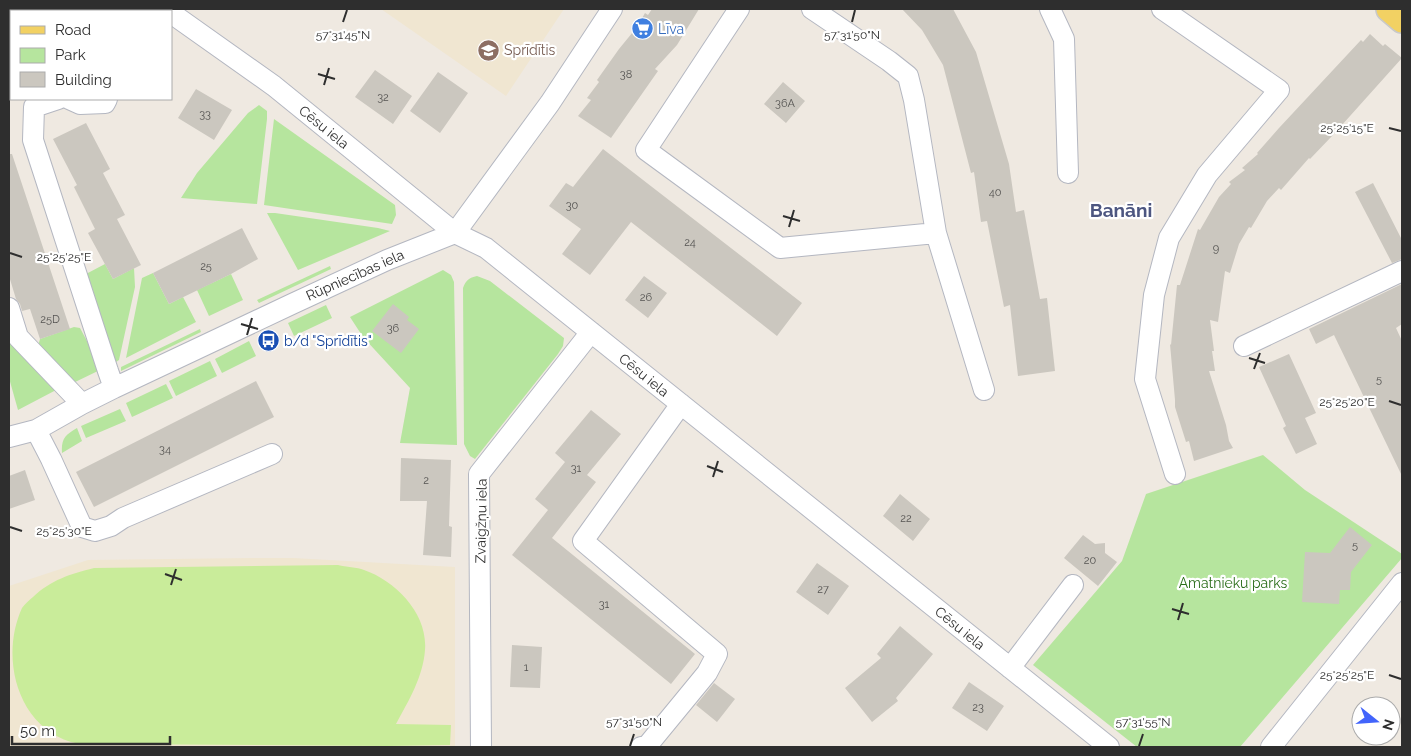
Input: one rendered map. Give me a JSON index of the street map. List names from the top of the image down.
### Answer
{
  "streets": {
    "street": ["Cēsu iela", "Rūpniecības iela", "Zvaigžņu iela"]
  },
  "crossings": [
    ["Cēsu iela", "Rūpniecības iela"],
    ["Cēsu iela", "Zvaigžņu iela"]
  ],
  "districts": ["Banāni"],
  "parks": ["Amatnieku parks"],
  "places": {
    "supermarket": ["Līva"],
    "school or university": ["Sprīdītis"],
    "bus stop": ["b/d \"Sprīdītis\""]
  },
  "house_numbers": [
    "38",
    "32",
    "36A",
    "33",
    "40",
    "30",
    "24",
    "9",
    "25",
    "26",
    "25D",
    "36",
    "5",
    "34",
    "31",
    "2",
    "22",
    "5",
    "20",
    "27",
    "31",
    "1",
    "23"
  ],
  "legend": ["Road", "Park", "Building"],
  "scale_bar": "50 m",
  "north": "right",
  "coordinates": [
    "57°31'45\"N",
    "57°31'50\"N",
    "25°25'15\"E",
    "25°25'25\"E",
    "25°25'20\"E",
    "25°25'30\"E",
    "57°31'55\"N"
  ]
}
